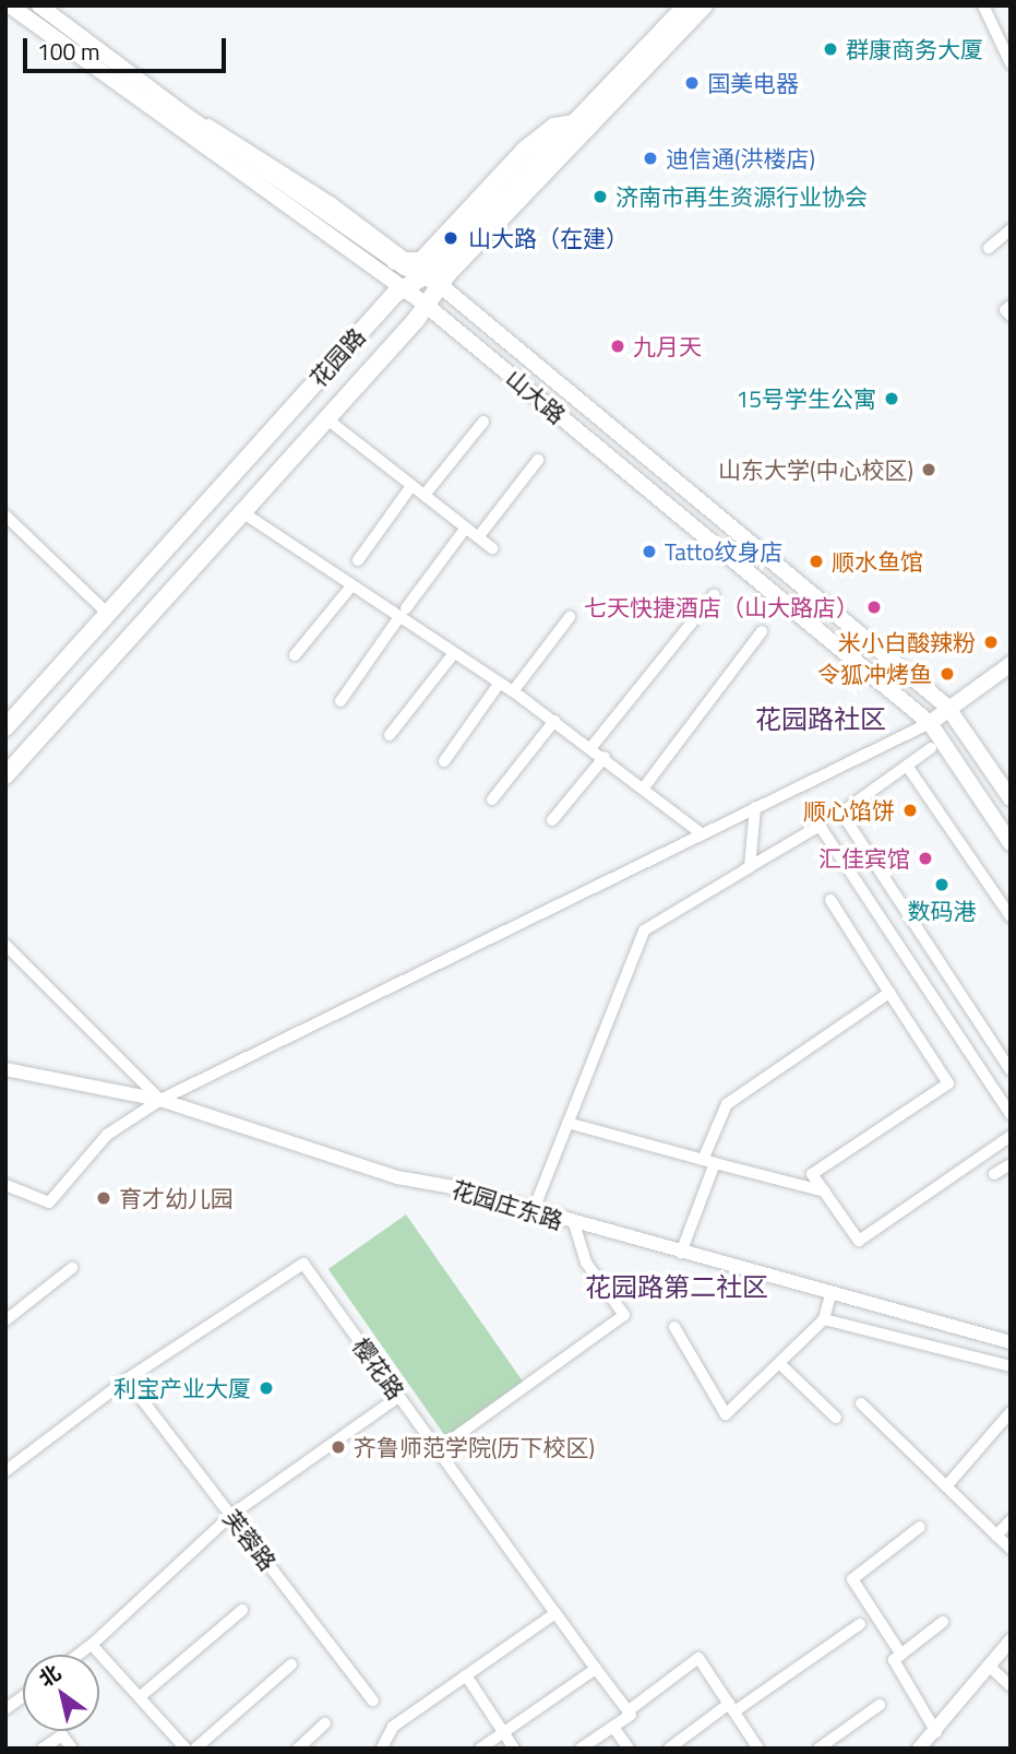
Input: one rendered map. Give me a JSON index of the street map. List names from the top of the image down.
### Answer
{
  "streets": {
    "main road": ["花园路", "山大路"],
    "street": ["花园庄东路", "樱花路", "芙蓉路"]
  },
  "crossings": [
    ["花园路", "山大路"],
    ["樱花路", "芙蓉路"]
  ],
  "districts": ["花园路社区", "花园路第二社区"],
  "places": [
    "群康商务大厦",
    "国美电器",
    "迪信通(洪楼店)",
    "济南市再生资源行业协会",
    "山大路（在建）",
    "九月天",
    "15号学生公寓",
    "山东大学(中心校区)",
    "Tatto纹身店",
    "顺水鱼馆",
    "七天快捷酒店（山大路店）",
    "米小白酸辣粉",
    "令狐冲烤鱼",
    "顺心馅饼",
    "汇佳宾馆",
    "数码港",
    "育才幼儿园",
    "利宝产业大厦",
    "齐鲁师范学院(历下校区)"
  ],
  "scale_bar": "100 m",
  "north": "top left"
}
